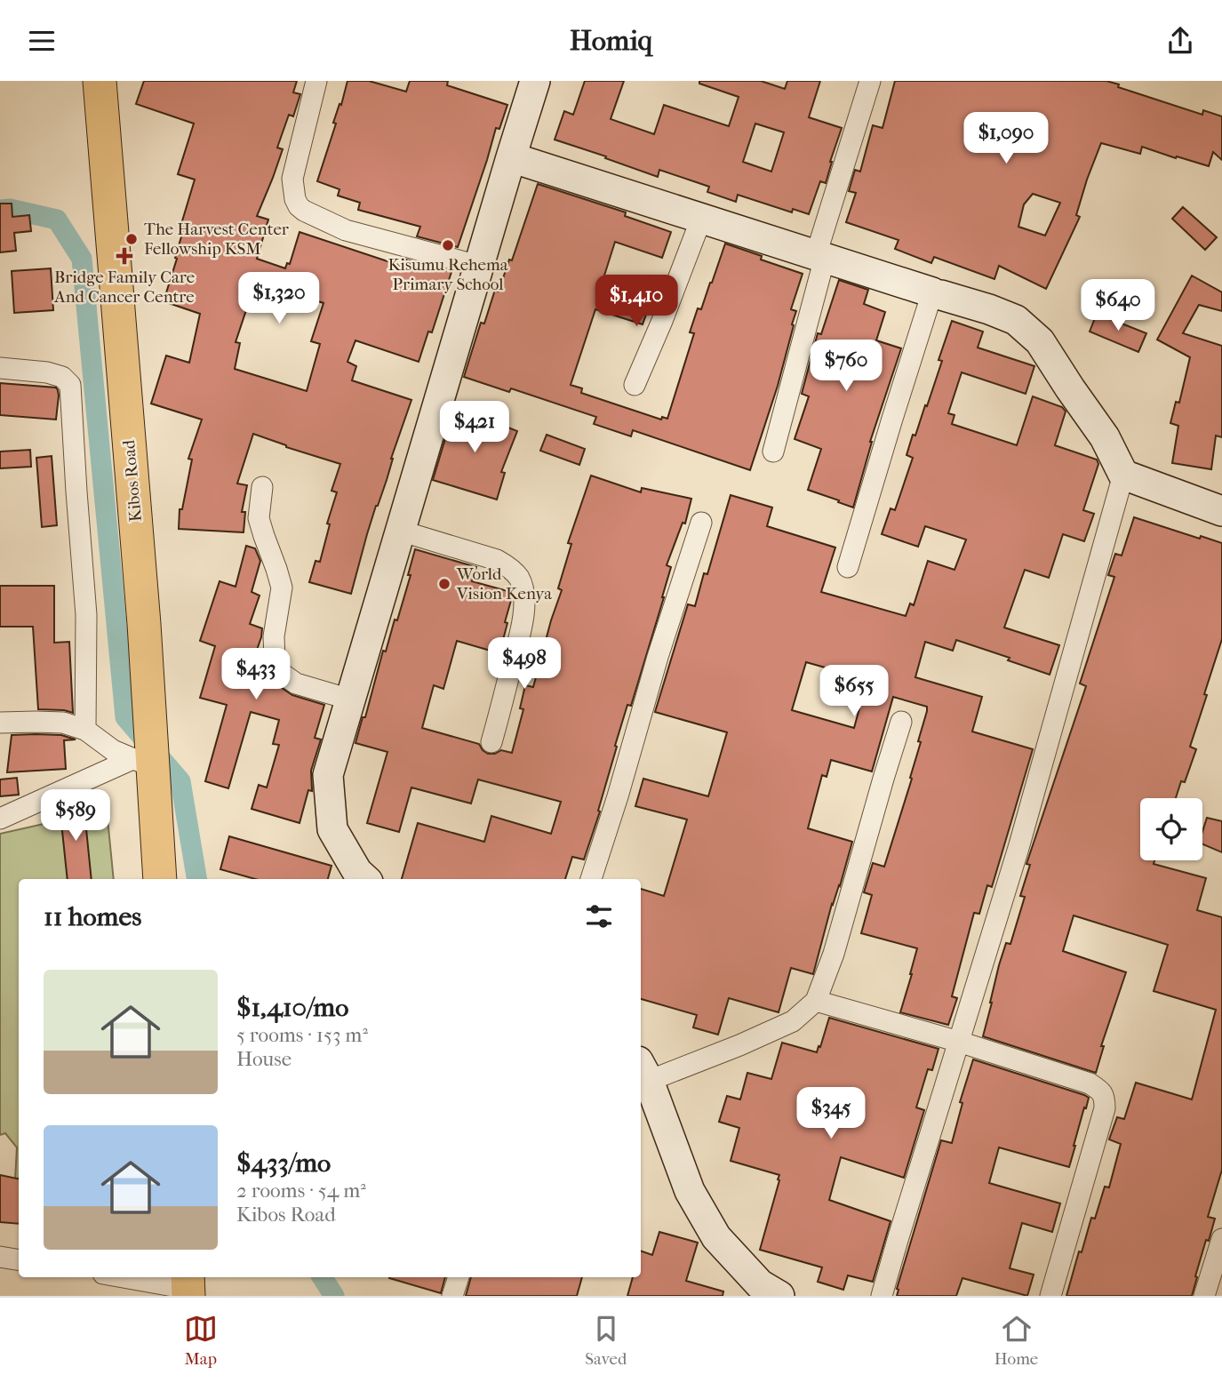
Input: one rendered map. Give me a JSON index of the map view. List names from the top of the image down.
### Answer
{
  "streets": {
    "main road": ["Kibos Road"]
  },
  "places": {
    "other": ["The Harvest Center Fellowship KSM", "Kisumu Rehema Primary School", "World Vision Kenya"],
    "health": ["Bridge Family Care And Cancer Centre"]
  },
  "page": {
    "header": "Homiq",
    "price": [
      "$1,090",
      "$1,320",
      "$1,410",
      "$640",
      "$760",
      "$421",
      "$498",
      "$433",
      "$655",
      "$589",
      "$345"
    ],
    "heading": "11 homes",
    "list": [
      {
        "name": "$1,410/mo",
        "note": "5 rooms · 153 m² · House"
      },
      {
        "name": "$433/mo",
        "note": "2 rooms · 54 m² · Kibos Road"
      }
    ],
    "tabs": ["Map", "Saved", "Home"]
  }
}
